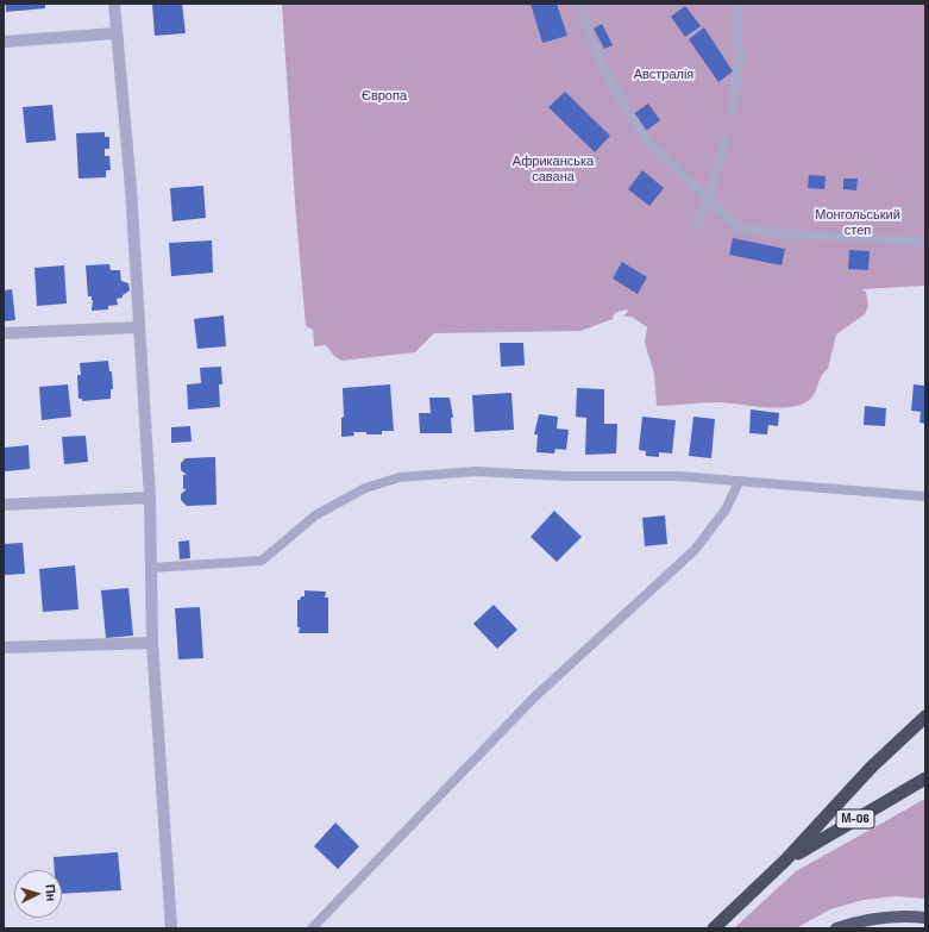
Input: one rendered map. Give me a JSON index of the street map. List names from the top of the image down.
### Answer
{
  "streets": {
    "highway": ["М-06"]
  },
  "parks": [
    "Австралія",
    "Європа",
    "Африканська савана",
    "Монгольський степ"
  ],
  "north": "right"
}
